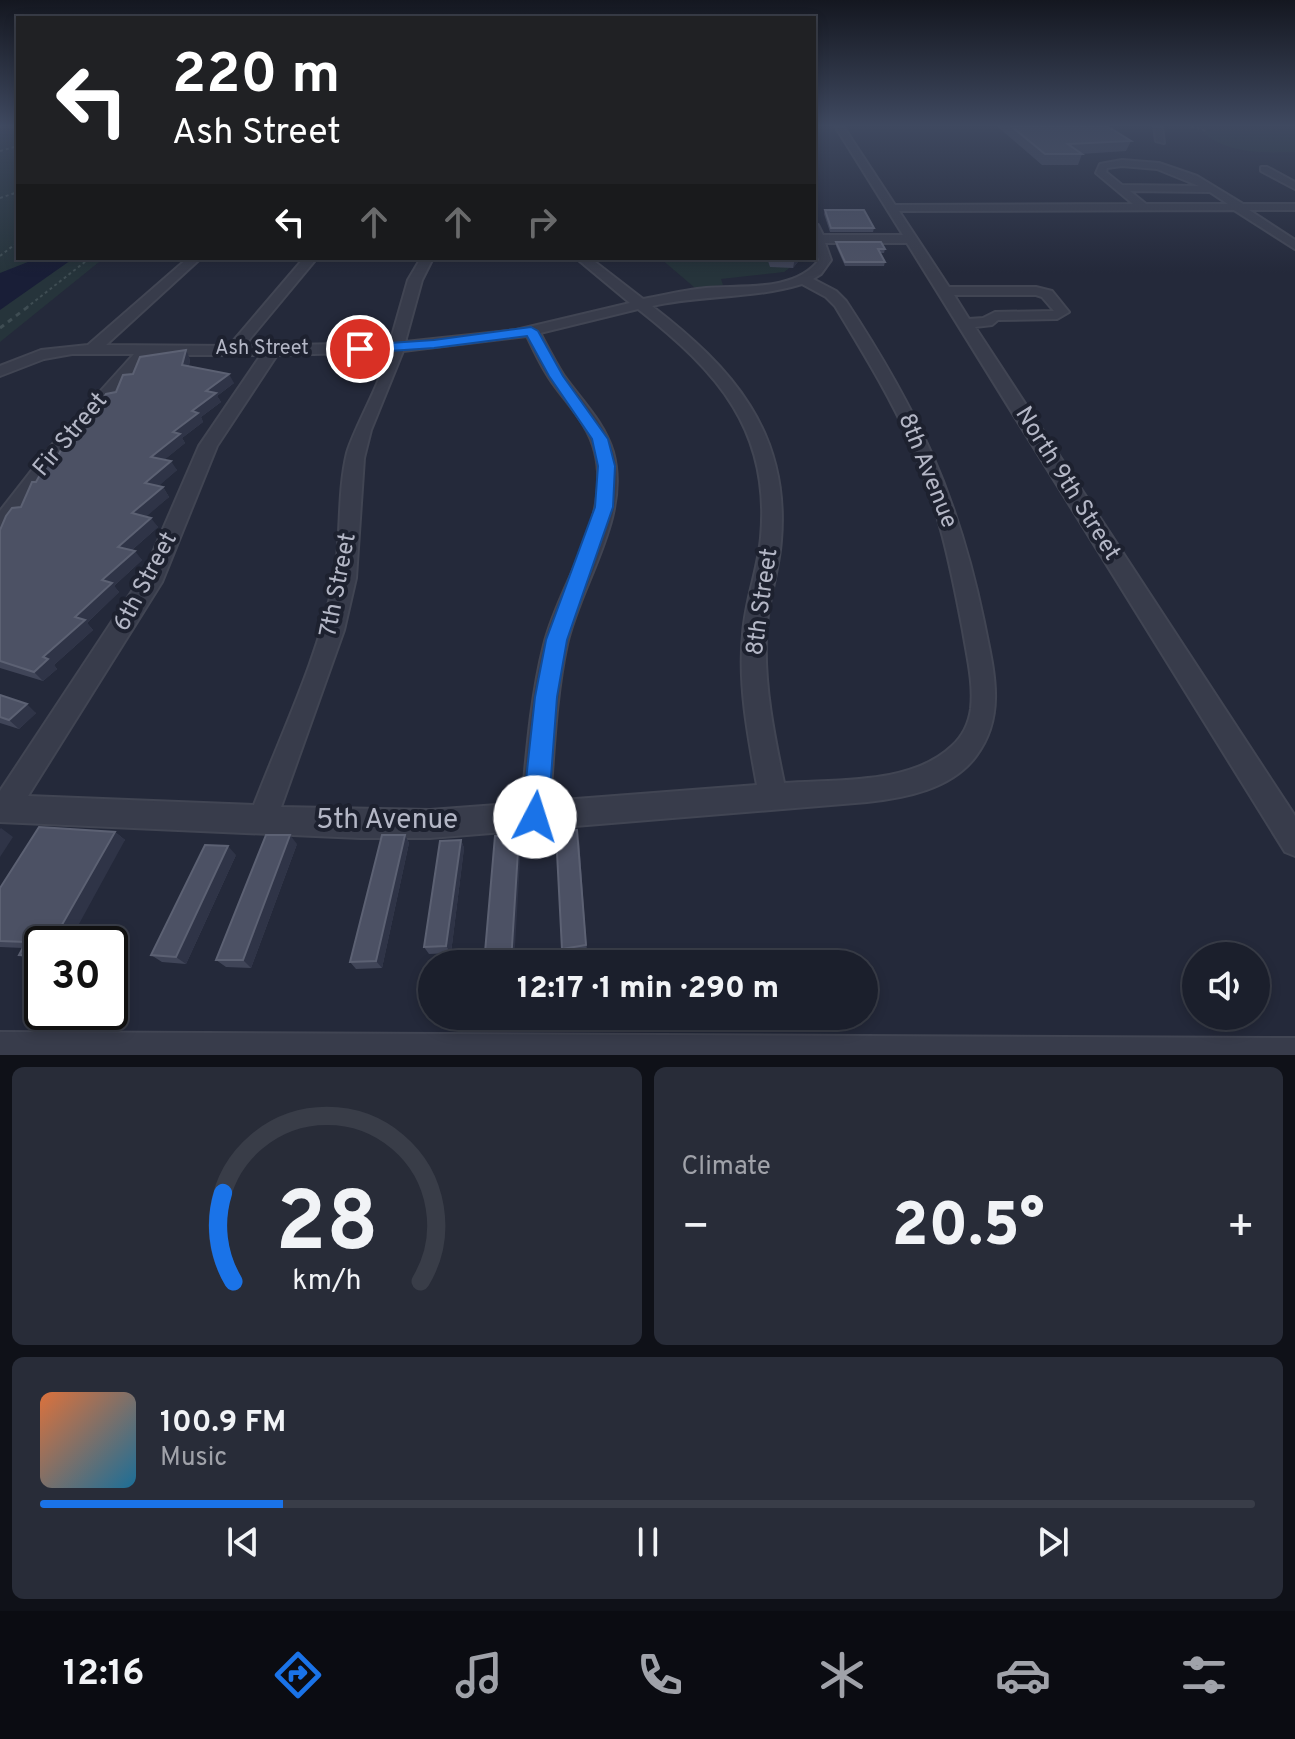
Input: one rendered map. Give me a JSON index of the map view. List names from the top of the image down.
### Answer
{
  "streets": {
    "street": [
      "Ash Street",
      "Fir Street",
      "8th Avenue",
      "North 9th Street",
      "6th Street",
      "7th Street",
      "8th Street",
      "5th Avenue"
    ]
  },
  "crossings": [
    ["Ash Street", "Fir Street"],
    ["Ash Street", "8th Avenue"],
    ["Ash Street", "6th Street"],
    ["Ash Street", "7th Street"],
    ["Ash Street", "8th Street"],
    ["8th Avenue", "8th Street"],
    ["8th Avenue", "5th Avenue"],
    ["6th Street", "5th Avenue"],
    ["7th Street", "5th Avenue"],
    ["8th Street", "5th Avenue"]
  ],
  "page": {
    "turn": ["220 m", "Ash Street"],
    "limit": "30",
    "trip": "12:17 · 1 min · 290 m",
    "tile": "Climate",
    "heat": ["−", "20.5°", "+"],
    "song": ["100.9 FM", "Music"],
    "tabs": "12:16",
    "gauge": ["28", "km/h"]
  }
}
